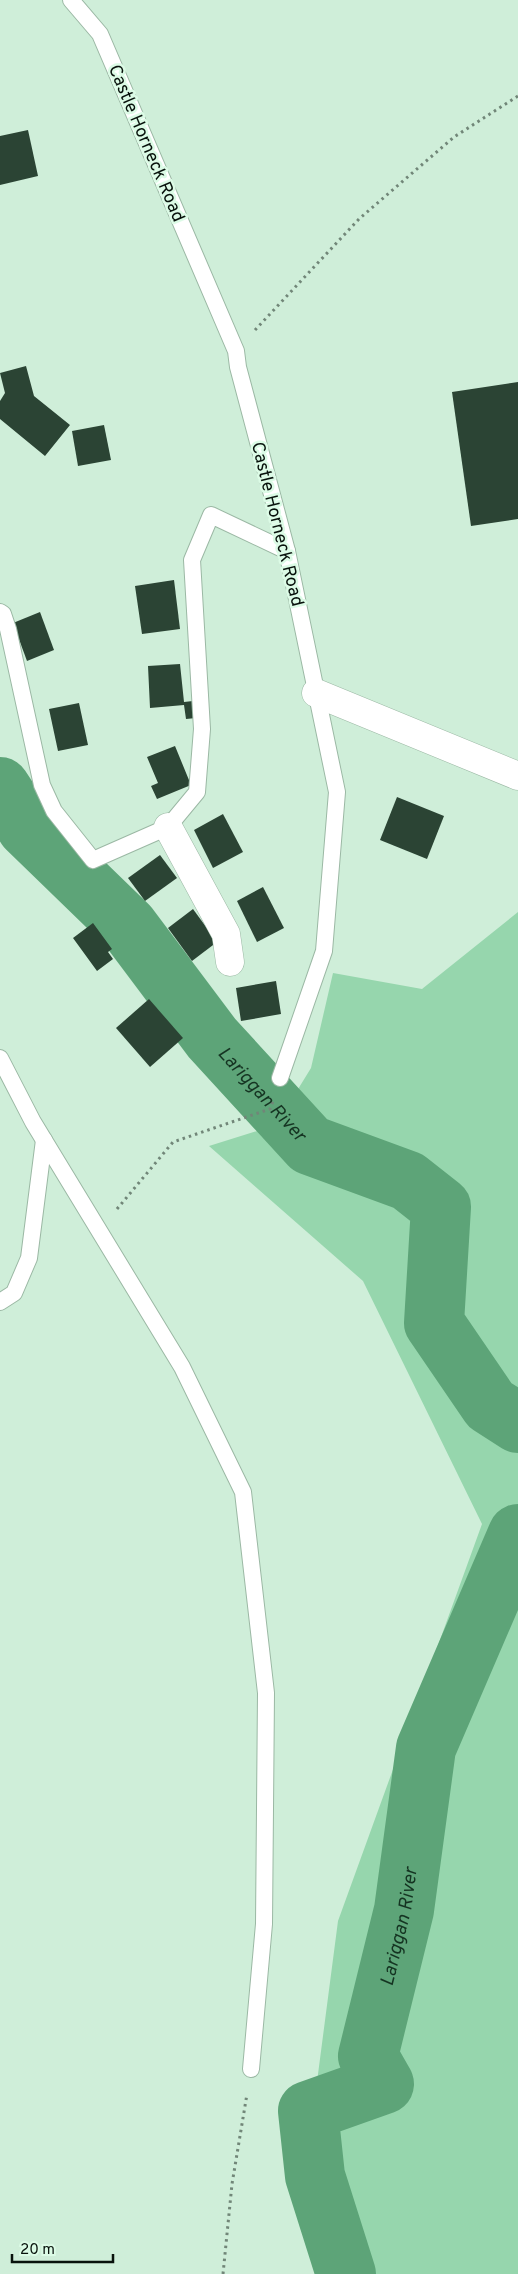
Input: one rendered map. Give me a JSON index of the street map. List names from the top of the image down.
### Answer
{
  "streets": {
    "lane": ["Castle Horneck Road"]
  },
  "water": ["Lariggan River"],
  "scale_bar": "20 m"
}
